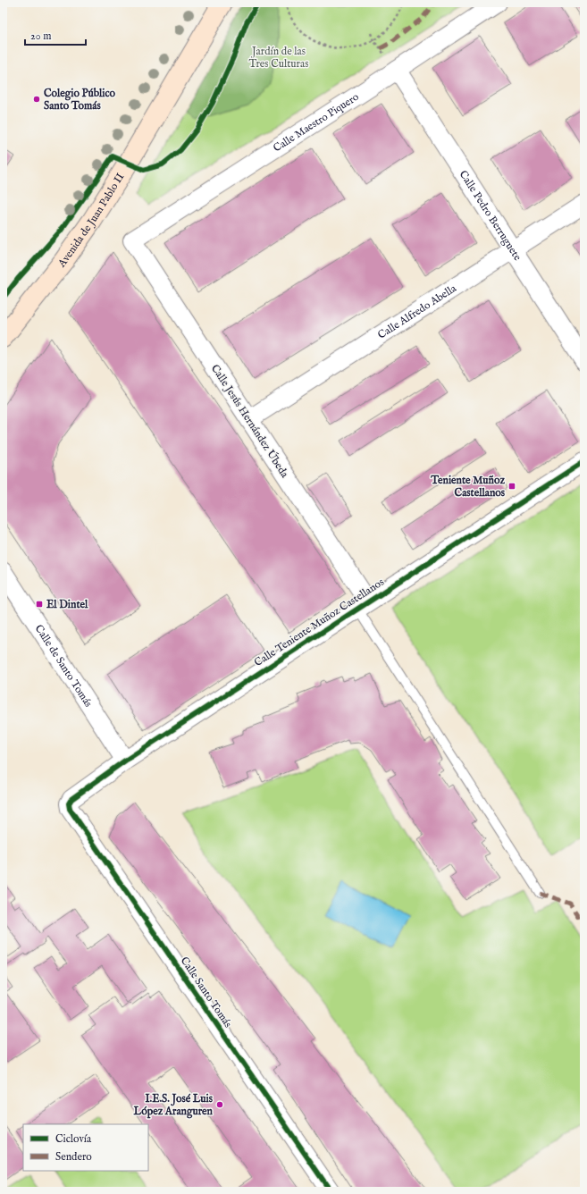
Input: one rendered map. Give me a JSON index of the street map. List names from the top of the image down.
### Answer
{
  "streets": {
    "main road": ["Avenida de Juan Pablo II"],
    "street": [
      "Calle Maestro Piquero",
      "Calle Pedro Berruguete",
      "Calle Alfredo Abella",
      "Calle Jesús Hernández Úbeda",
      "Calle Teniente Muñoz Castellanos",
      "Calle de Santo Tomás",
      "Calle Santo Tomás"
    ]
  },
  "crossings": [
    ["Calle Maestro Piquero", "Calle Pedro Berruguete"],
    ["Calle Maestro Piquero", "Calle Jesús Hernández Úbeda"],
    ["Calle Pedro Berruguete", "Calle Alfredo Abella"],
    ["Calle Alfredo Abella", "Calle Jesús Hernández Úbeda"],
    ["Calle Jesús Hernández Úbeda", "Calle Teniente Muñoz Castellanos"],
    ["Calle Teniente Muñoz Castellanos", "Calle de Santo Tomás"],
    ["Calle Teniente Muñoz Castellanos", "Calle Santo Tomás"]
  ],
  "parks": ["Jardín de las Tres Culturas"],
  "places": {
    "other": ["Colegio Público Santo Tomás", "I.E.S. José Luis López Aranguren"],
    "transit": ["Teniente Muñoz Castellanos", "El Dintel"]
  },
  "legend": ["Ciclovía", "Sendero"],
  "scale_bar": "20 m"
}
